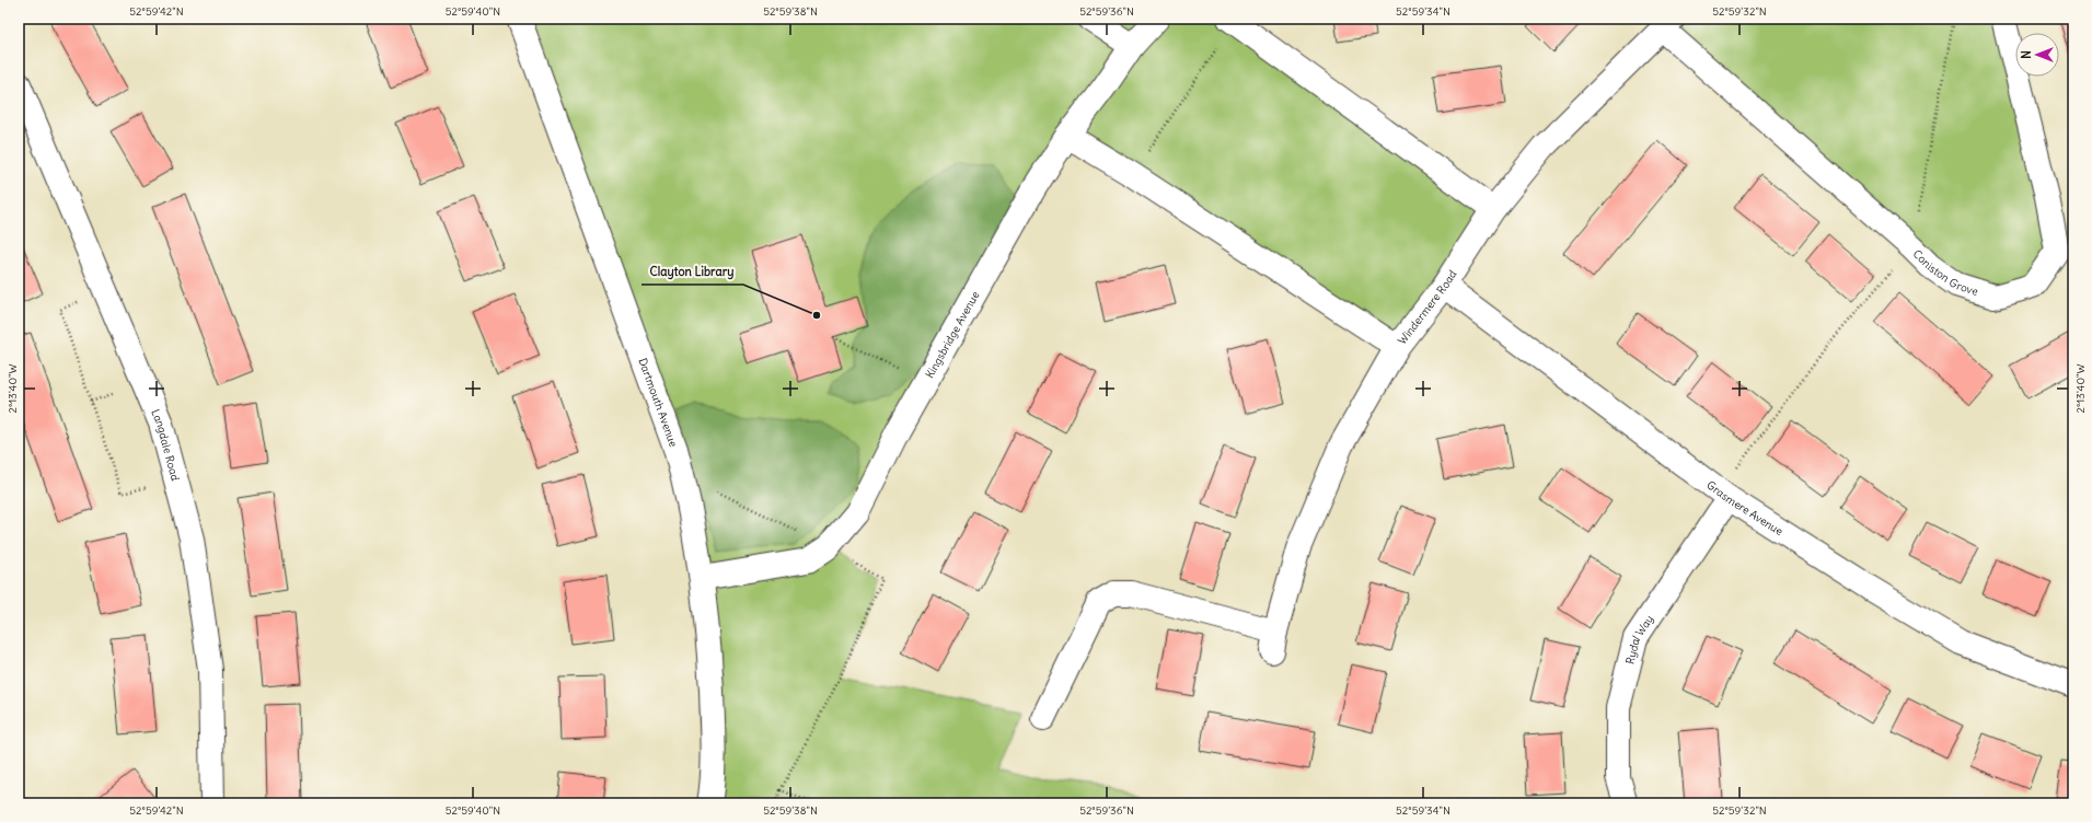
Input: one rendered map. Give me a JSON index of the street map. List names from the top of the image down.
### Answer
{
  "streets": {
    "street": [
      "Coniston Grove",
      "Windermere Road",
      "Kingsbridge Avenue",
      "Dartmouth Avenue",
      "Langdale Road",
      "Grasmere Avenue",
      "Rydal Way"
    ]
  },
  "crossings": [
    ["Coniston Grove", "Windermere Road"],
    ["Windermere Road", "Grasmere Avenue"],
    ["Kingsbridge Avenue", "Dartmouth Avenue"],
    ["Grasmere Avenue", "Rydal Way"]
  ],
  "places": ["Clayton Library"],
  "north": "left",
  "coordinates": [
    "52°59'42\"N",
    "52°59'40\"N",
    "52°59'38\"N",
    "52°59'36\"N",
    "52°59'34\"N",
    "52°59'32\"N",
    "2°13'40\"W"
  ]
}
